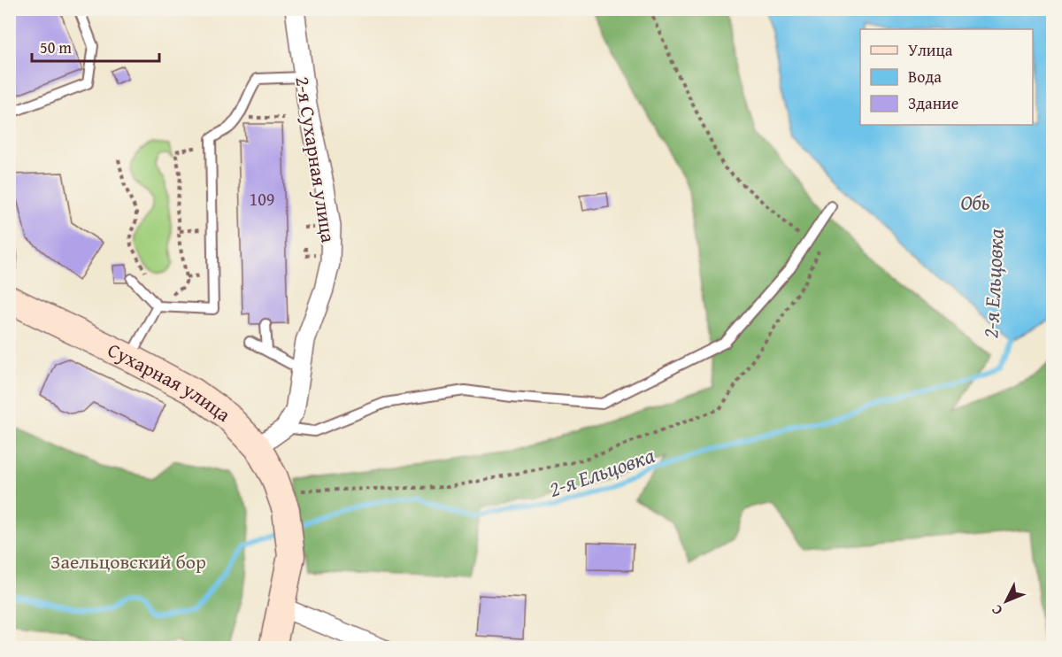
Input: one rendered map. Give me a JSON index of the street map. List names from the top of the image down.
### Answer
{
  "streets": {
    "street": ["2-я Сухарная улица", "Сухарная улица"]
  },
  "water": ["Обь", "2-я Ельцовка"],
  "parks": ["Заельцовский бор"],
  "house_numbers": ["109"],
  "legend": ["Улица", "Вода", "Здание"],
  "scale_bar": "50 m",
  "north": "bottom left"
}
